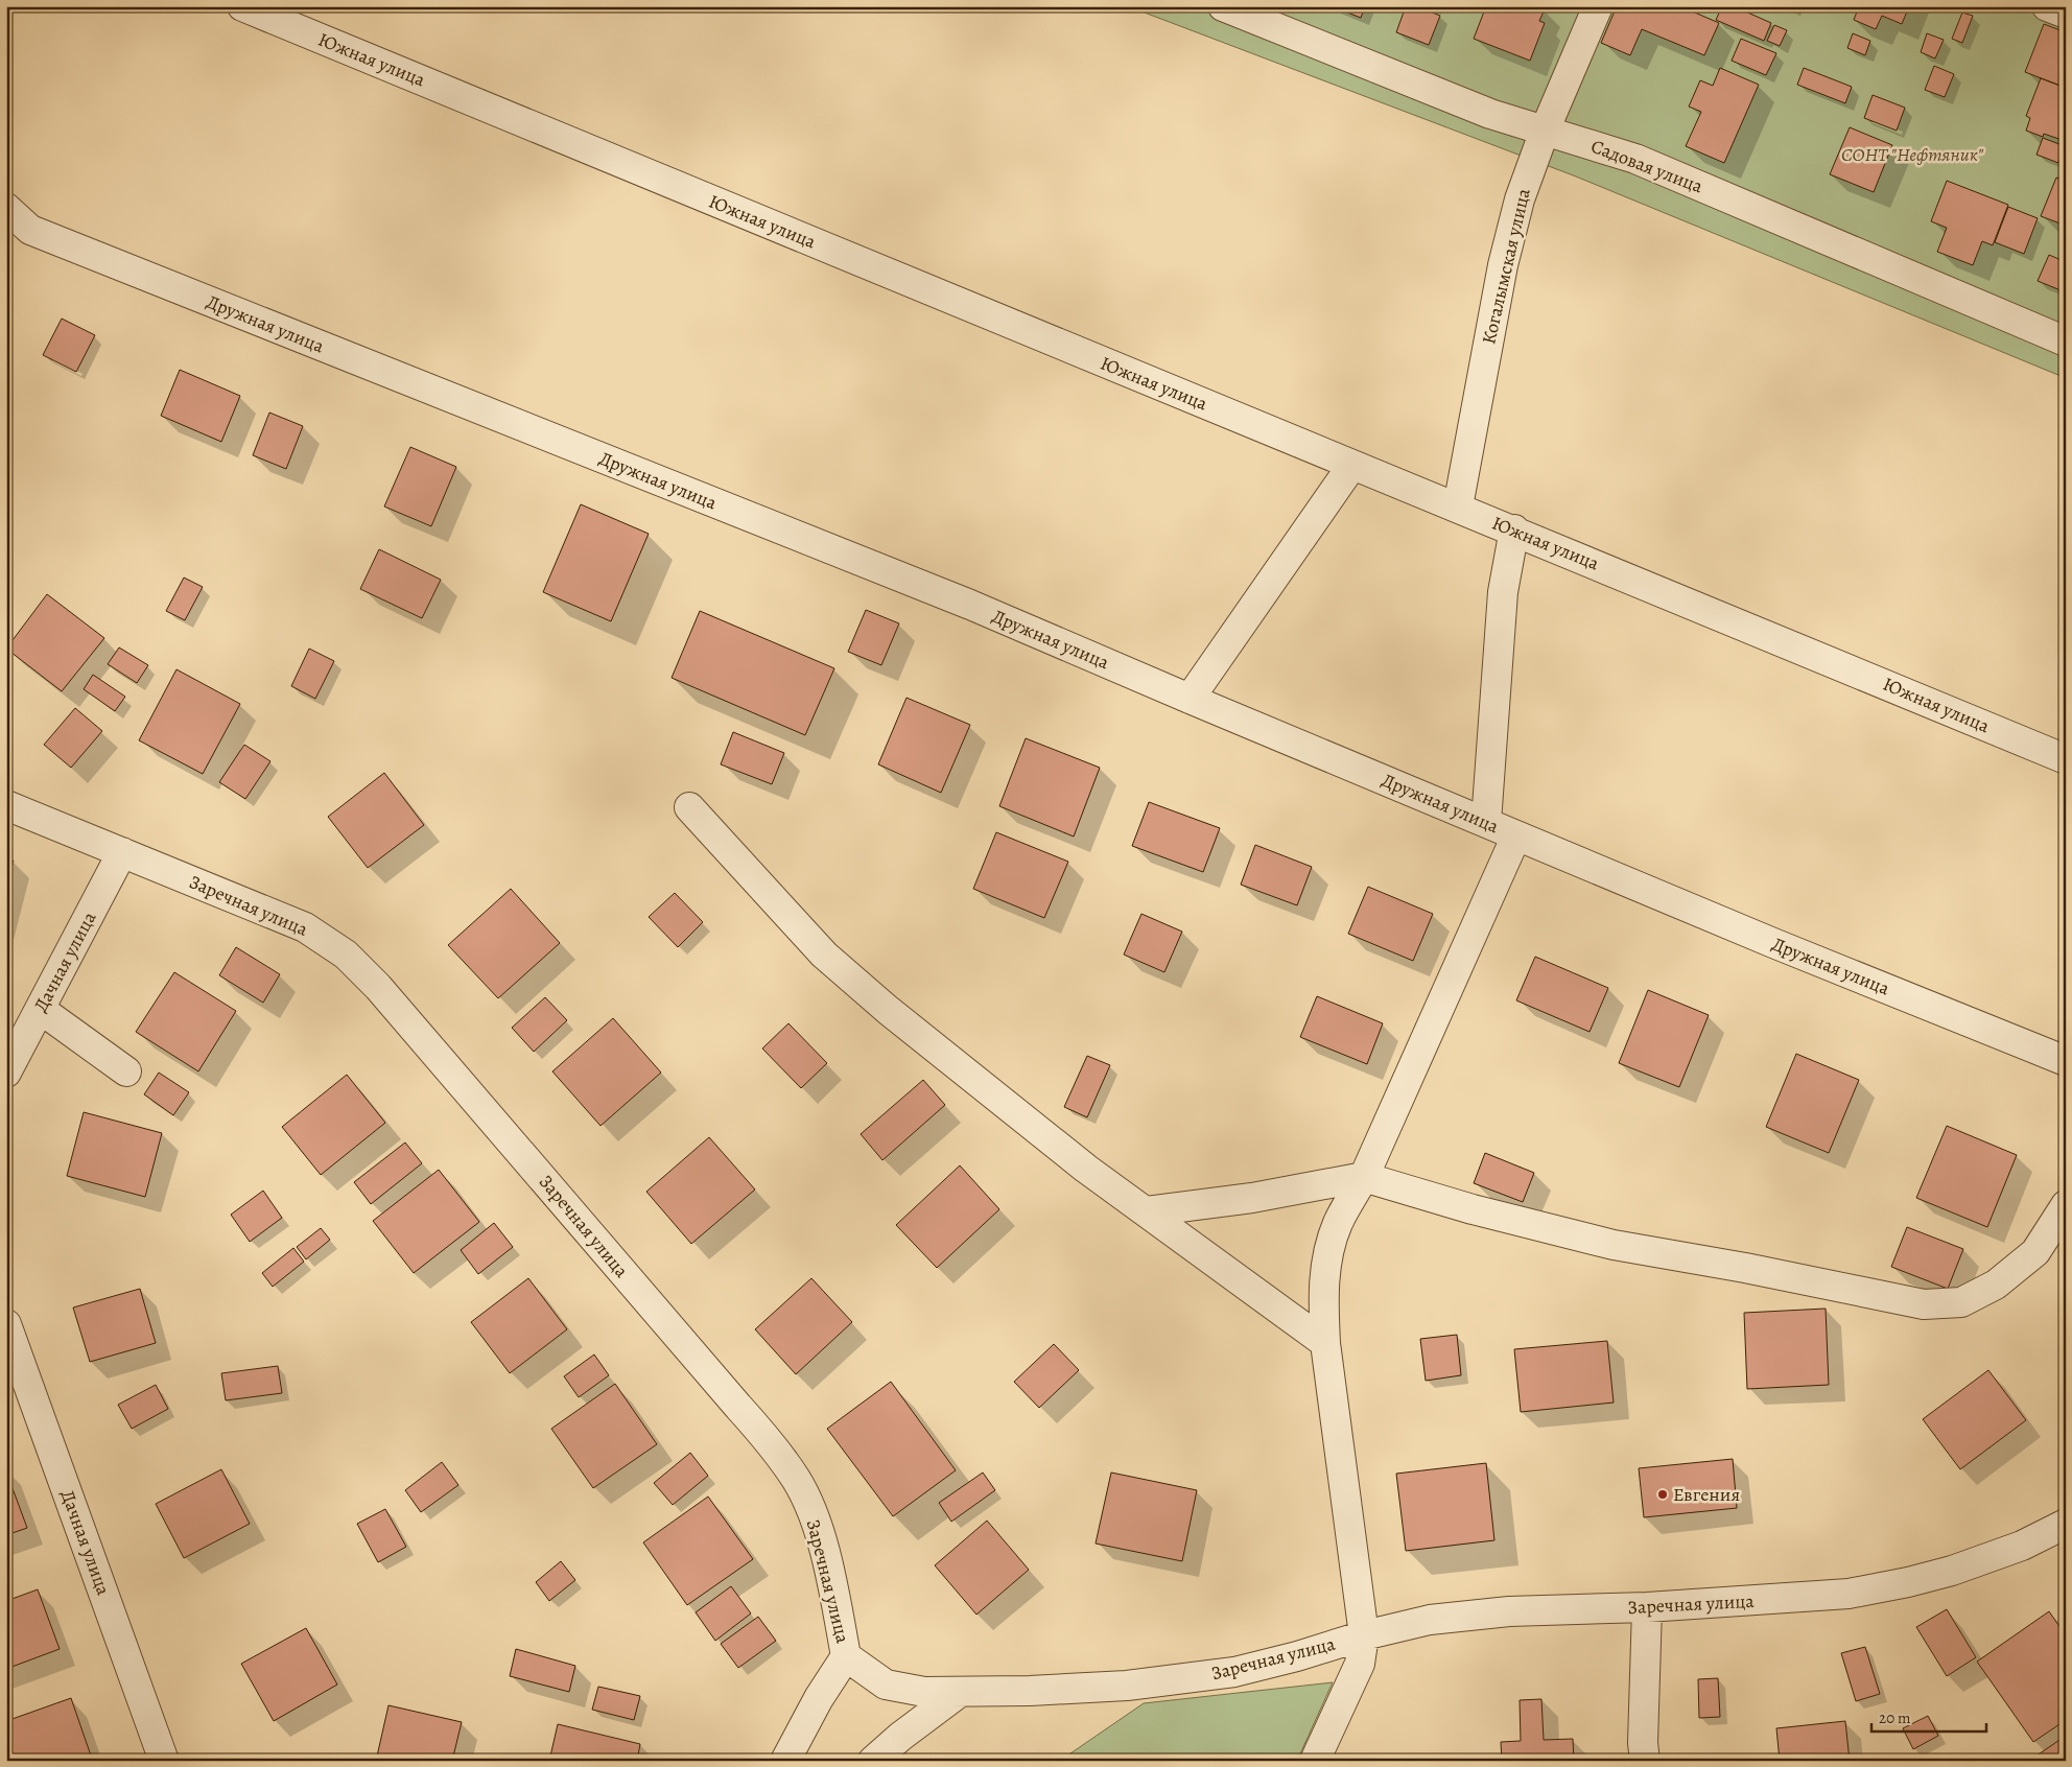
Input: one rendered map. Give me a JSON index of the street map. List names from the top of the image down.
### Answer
{
  "streets": {
    "street": [
      "Южная улица",
      "Садовая улица",
      "Когалымская улица",
      "Дружная улица",
      "Заречная улица",
      "Дачная улица"
    ]
  },
  "crossings": [
    ["Южная улица", "Когалымская улица"],
    ["Садовая улица", "Когалымская улица"],
    ["Заречная улица", "Дачная улица"]
  ],
  "parks": ["СОНТ \"Нефтяник\""],
  "places": ["Евгения"],
  "scale_bar": "20 m"
}
